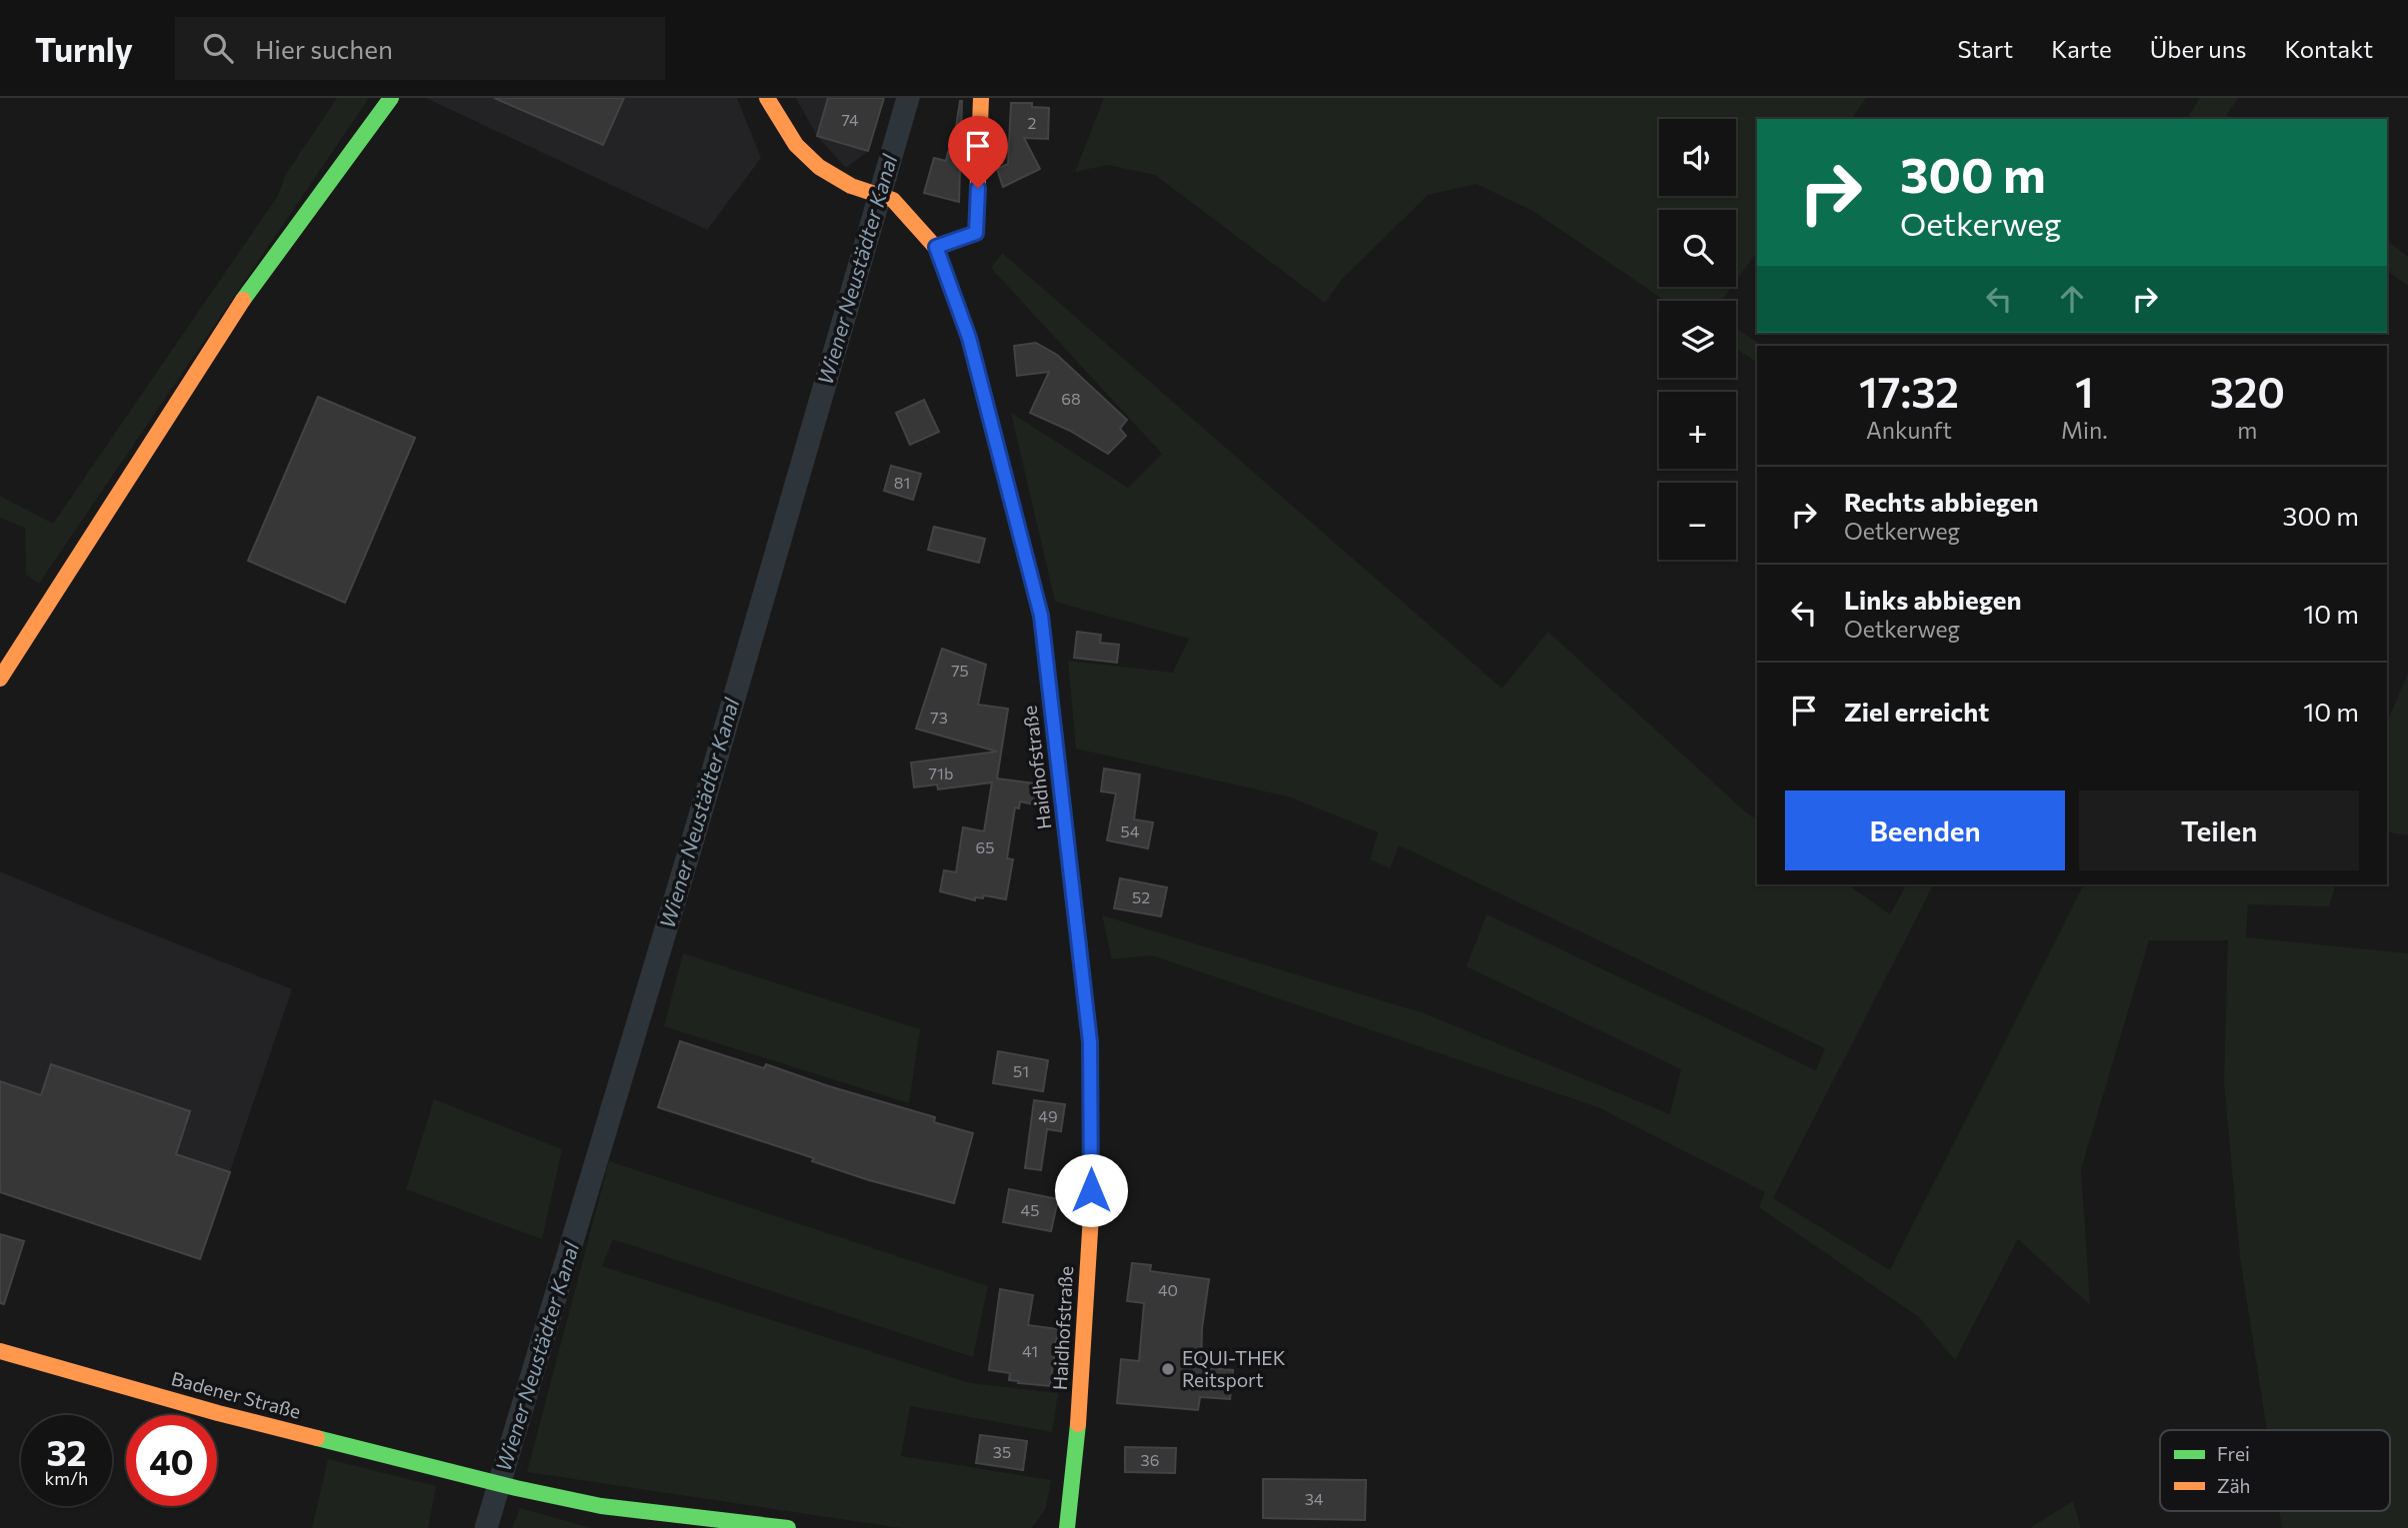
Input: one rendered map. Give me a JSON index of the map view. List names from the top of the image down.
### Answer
{
  "streets": {
    "street": ["Haidhofstraße", "Badener Straße"]
  },
  "water": ["Wiener Neustädter Kanal"],
  "places": ["EQUI-THEK Reitsport"],
  "house_numbers": [
    "74",
    "2",
    "68",
    "81",
    "75",
    "73",
    "71b",
    "54",
    "65",
    "52",
    "51",
    "49",
    "45",
    "40",
    "41",
    "35",
    "36",
    "34"
  ],
  "legend": ["Frei", "Zäh"],
  "page": {
    "header": "Turnly",
    "search": "Hier suchen",
    "nav": [
      "Start",
      "Karte",
      "Über uns",
      "Kontakt"
    ],
    "map_buttons": ["+", "−"],
    "turn": ["300 m", "Oetkerweg"],
    "eta": [
      "17:32",
      "Ankunft",
      "1",
      "Min.",
      "320",
      "m"
    ],
    "list": [
      {
        "name": "Rechts abbiegen",
        "note": "Oetkerweg",
        "value": "300 m"
      },
      {
        "name": "Links abbiegen",
        "note": "Oetkerweg",
        "value": "10 m"
      },
      {
        "name": "Ziel erreicht",
        "value": "10 m"
      }
    ],
    "buttons": ["Beenden", "Teilen"],
    "speed": "32 km/h",
    "limit": "40"
  }
}
